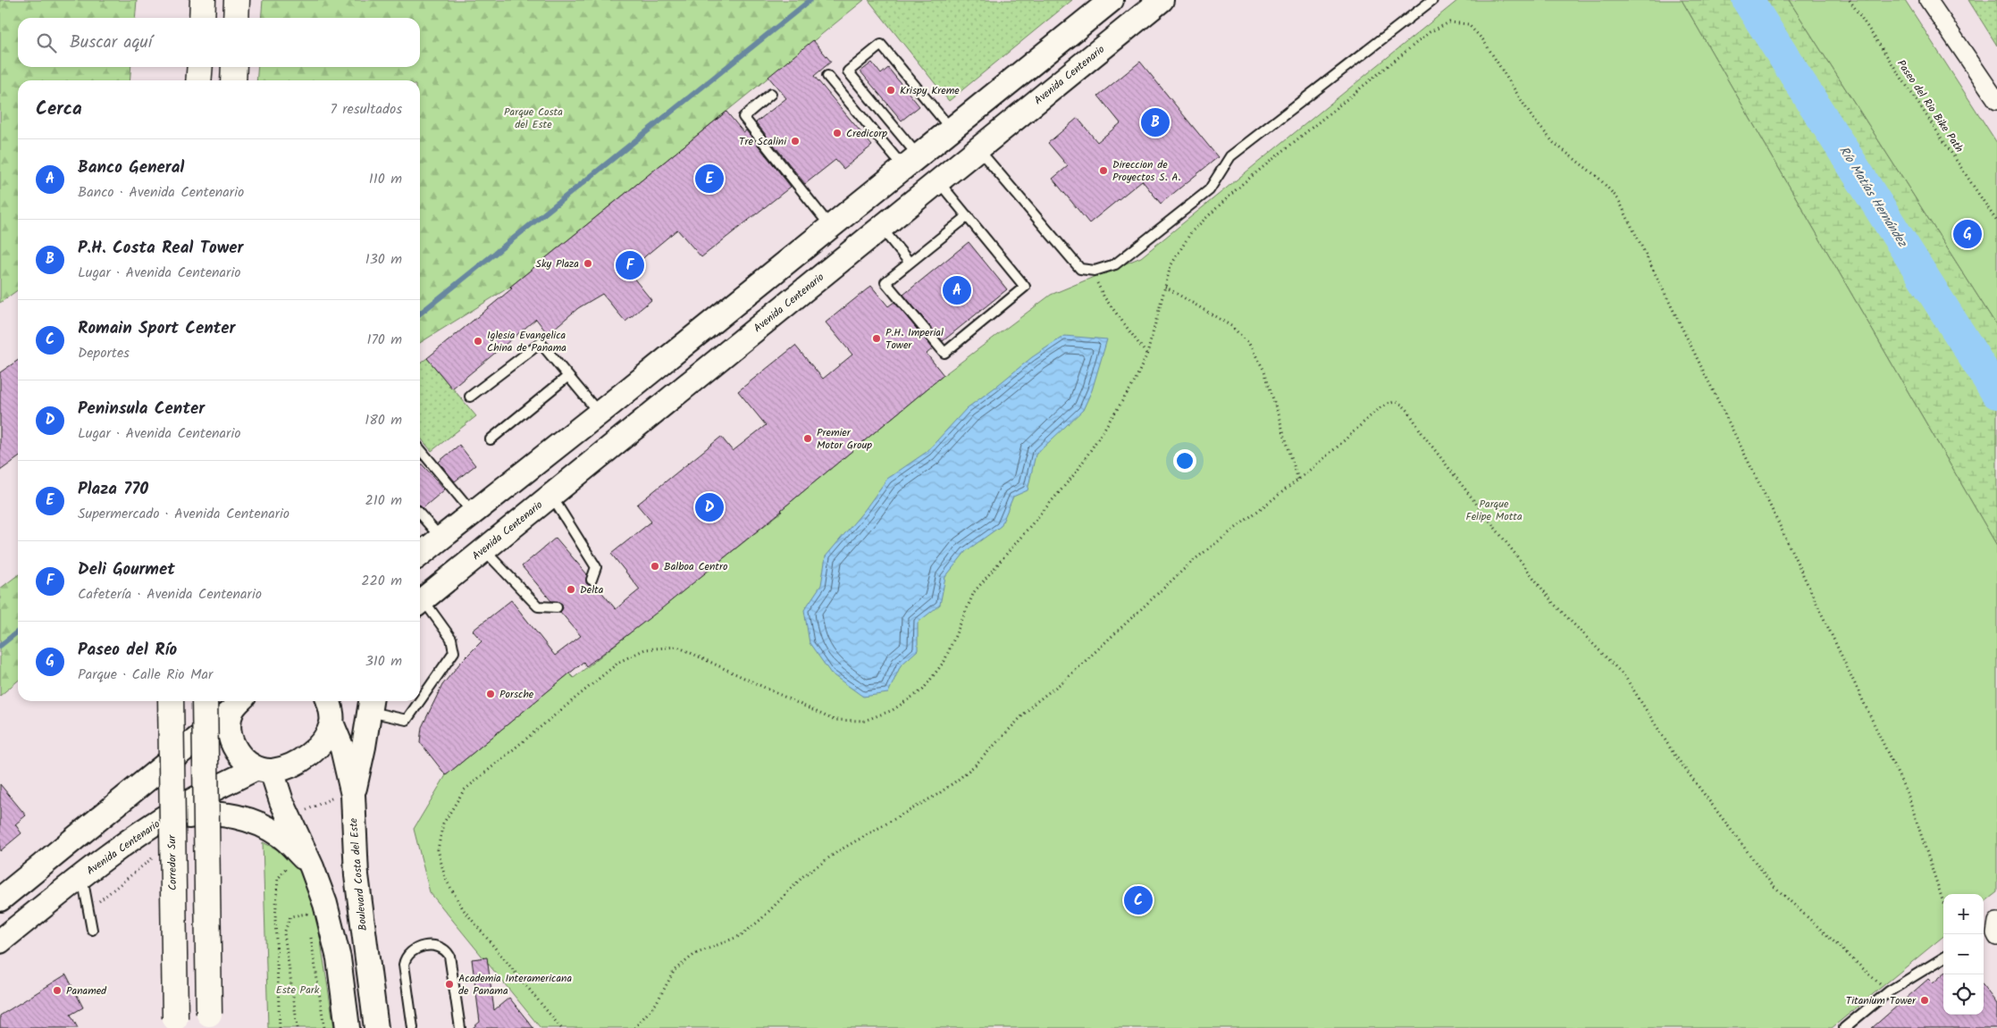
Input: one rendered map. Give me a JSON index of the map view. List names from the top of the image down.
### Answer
{
  "streets": {
    "highway": ["Corredor Sur"],
    "main road": ["Avenida Centenario", "Boulevard Costa del Este"],
    "path": ["Paseo del Rio Bike Path"]
  },
  "crossings": [
    ["Avenida Centenario", "Boulevard Costa del Este"]
  ],
  "water": ["Río Matías Hernández"],
  "parks": ["Parque Costa del Este", "Parque Felipe Motta", "Este Park"],
  "places": [
    "Krispy Kreme",
    "Credicorp",
    "Tre Scalini",
    "Direccion de Proyectos S. A.",
    "Sky Plaza",
    "P.H. Imperial Tower",
    "Iglesia Evangelica China de Panama",
    "Premier Motor Group",
    "Balboa Centro",
    "Delta",
    "Porsche",
    "Academia Interamericana de Panama",
    "Panamed",
    "Titanium Tower"
  ],
  "page": {
    "search": "Buscar aquí",
    "heading": ["Cerca", "7 resultados"],
    "pins": [
      "B",
      "E",
      "G",
      "F",
      "A",
      "D",
      "C"
    ],
    "list": [
      {
        "mark": "A",
        "name": "Banco General",
        "note": "Banco · Avenida Centenario",
        "value": "110 m"
      },
      {
        "mark": "B",
        "name": "P.H. Costa Real Tower",
        "note": "Lugar · Avenida Centenario",
        "value": "130 m"
      },
      {
        "mark": "C",
        "name": "Romain Sport Center",
        "note": "Deportes",
        "value": "170 m"
      },
      {
        "mark": "D",
        "name": "Peninsula Center",
        "note": "Lugar · Avenida Centenario",
        "value": "180 m"
      },
      {
        "mark": "E",
        "name": "Plaza 770",
        "note": "Supermercado · Avenida Centenario",
        "value": "210 m"
      },
      {
        "mark": "F",
        "name": "Deli Gourmet",
        "note": "Cafetería · Avenida Centenario",
        "value": "220 m"
      },
      {
        "mark": "G",
        "name": "Paseo del Río",
        "note": "Parque · Calle Rio Mar",
        "value": "310 m"
      }
    ],
    "map_buttons": ["+", "−"]
  }
}
